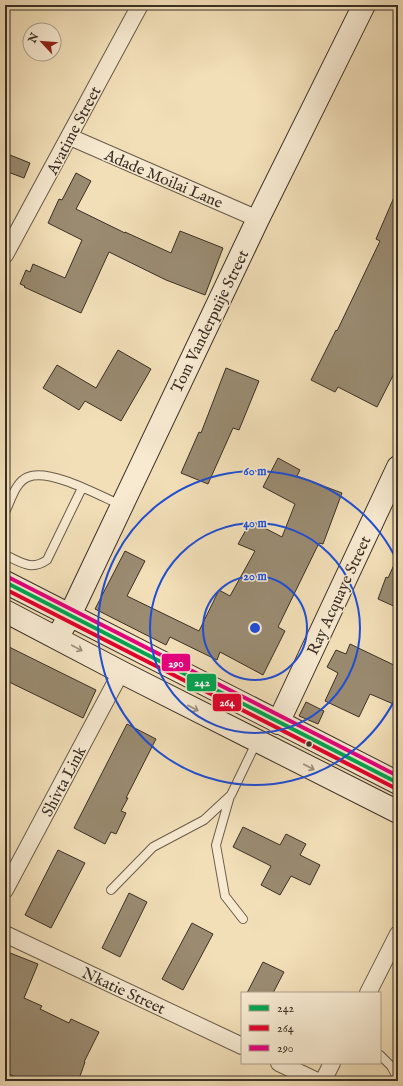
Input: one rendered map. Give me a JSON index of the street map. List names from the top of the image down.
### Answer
{
  "streets": {
    "street": [
      "Avatime Street",
      "Adade Moilai Lane",
      "Tom Vanderpuije Street",
      "Ray Acquaye Street",
      "Shivta Link",
      "Nkatie Street"
    ]
  },
  "crossings": [
    ["Avatime Street", "Adade Moilai Lane"],
    ["Adade Moilai Lane", "Tom Vanderpuije Street"]
  ],
  "lines": ["transit line 290", "transit line 242", "transit line 264"],
  "legend": ["242", "264", "290"],
  "north": "top left",
  "rings": ["60 m", "40 m", "20 m"]
}
